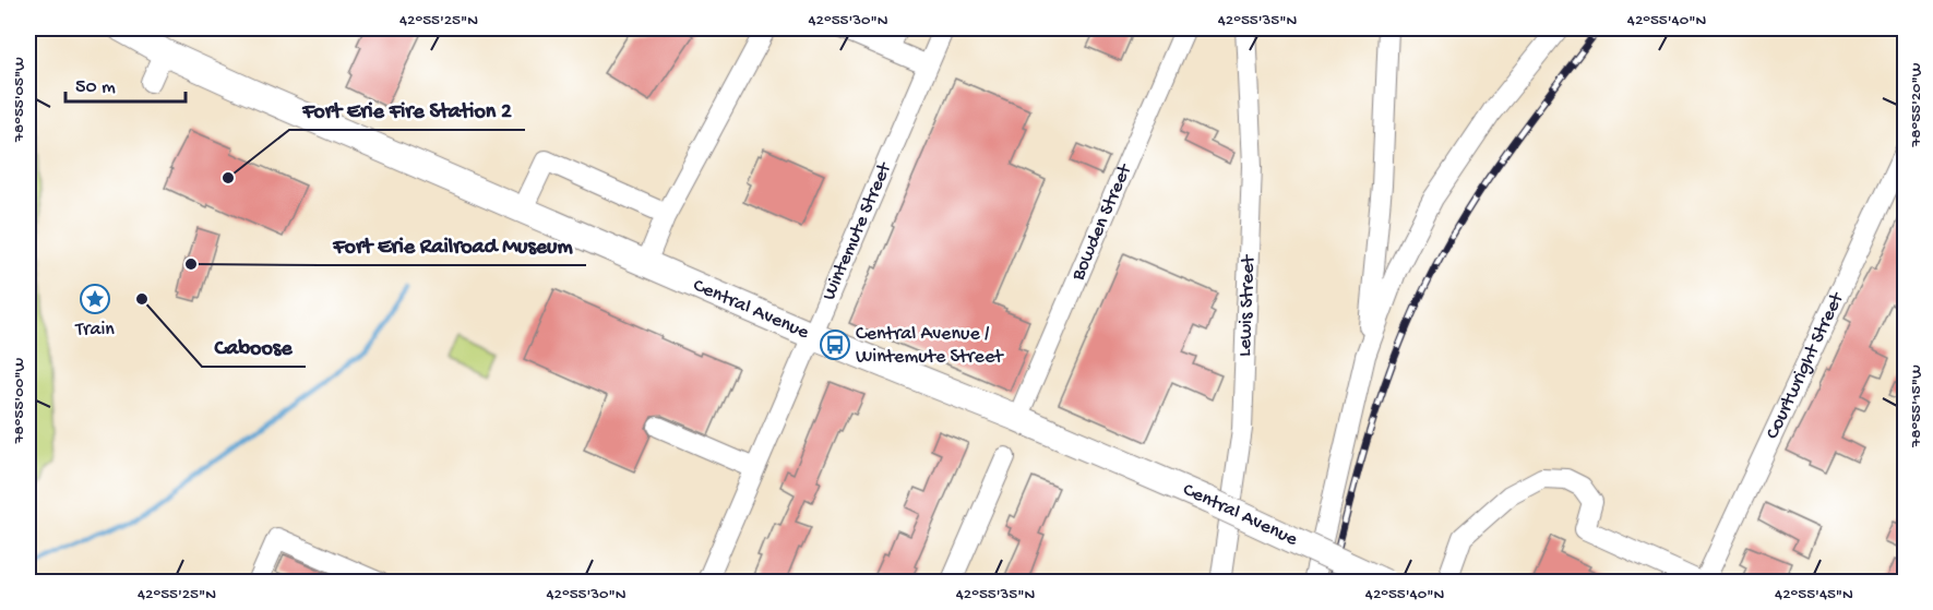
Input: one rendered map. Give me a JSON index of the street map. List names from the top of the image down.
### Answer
{
  "streets": {
    "main road": ["Central Avenue"],
    "street": [
      "Bowden Street",
      "Wintemute Street",
      "Lewis Street",
      "Courtwright Street"
    ]
  },
  "crossings": [
    ["Bowden Street", "Central Avenue"],
    ["Wintemute Street", "Central Avenue"]
  ],
  "places": {
    "other": ["Fort Erie Fire Station 2", "Fort Erie Railroad Museum", "Caboose"],
    "place": ["Train"],
    "bus stop": ["Central Avenue / Wintemute Street"]
  },
  "scale_bar": "50 m",
  "coordinates": [
    "42°55'25\"N",
    "42°55'30\"N",
    "42°55'35\"N",
    "42°55'40\"N",
    "78°55'05\"W",
    "78°55'20\"W",
    "78°55'00\"W",
    "78°55'15\"W",
    "42°55'45\"N"
  ]
}
